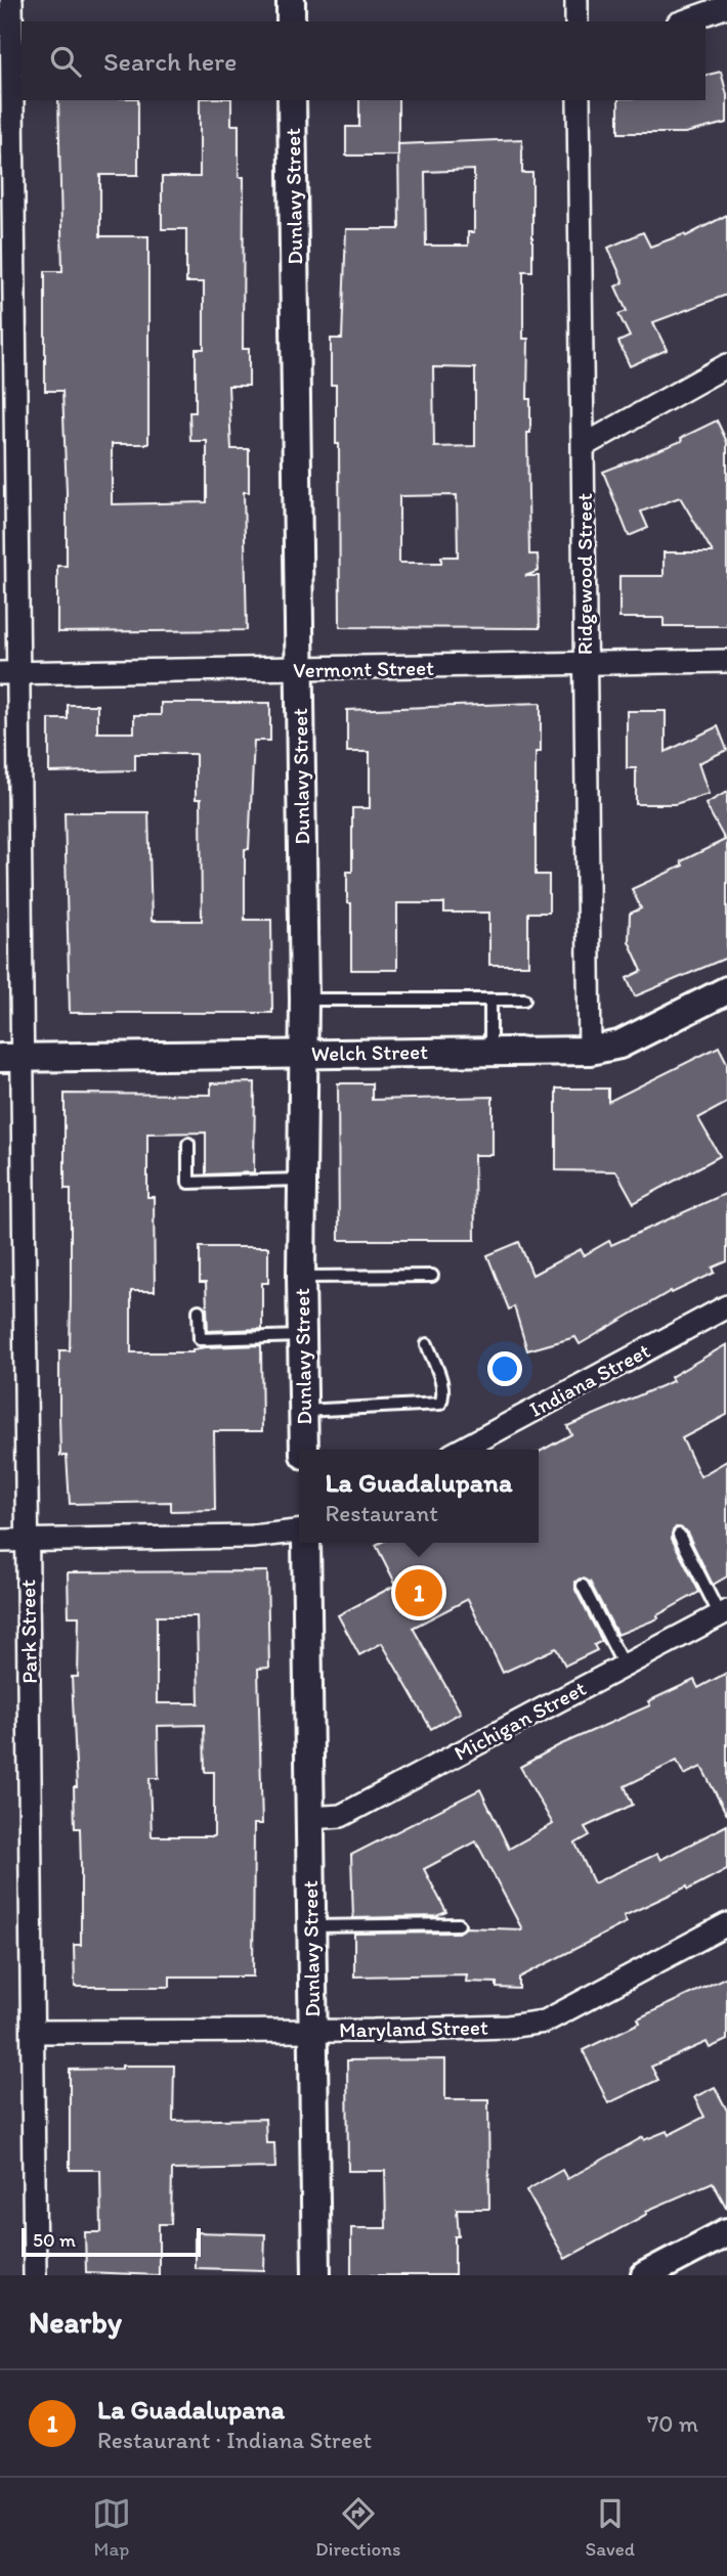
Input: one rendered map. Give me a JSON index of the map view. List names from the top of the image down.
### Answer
{
  "streets": {
    "street": [
      "Dunlavy Street",
      "Ridgewood Street",
      "Vermont Street",
      "Welch Street",
      "Indiana Street",
      "Park Street",
      "Michigan Street",
      "Maryland Street"
    ]
  },
  "crossings": [
    ["Dunlavy Street", "Vermont Street"],
    ["Dunlavy Street", "Welch Street"],
    ["Dunlavy Street", "Michigan Street"],
    ["Dunlavy Street", "Maryland Street"],
    ["Ridgewood Street", "Vermont Street"],
    ["Ridgewood Street", "Welch Street"],
    ["Vermont Street", "Park Street"],
    ["Welch Street", "Park Street"],
    ["Park Street", "Maryland Street"]
  ],
  "scale_bar": "50 m",
  "page": {
    "search": "Search here",
    "popup": ["La Guadalupana", "Restaurant"],
    "pins": "1",
    "scale": "50 m",
    "heading": "Nearby",
    "list": [
      {
        "mark": "1",
        "name": "La Guadalupana",
        "note": "Restaurant · Indiana Street",
        "value": "70 m"
      }
    ],
    "nav": ["Map", "Directions", "Saved"]
  }
}
